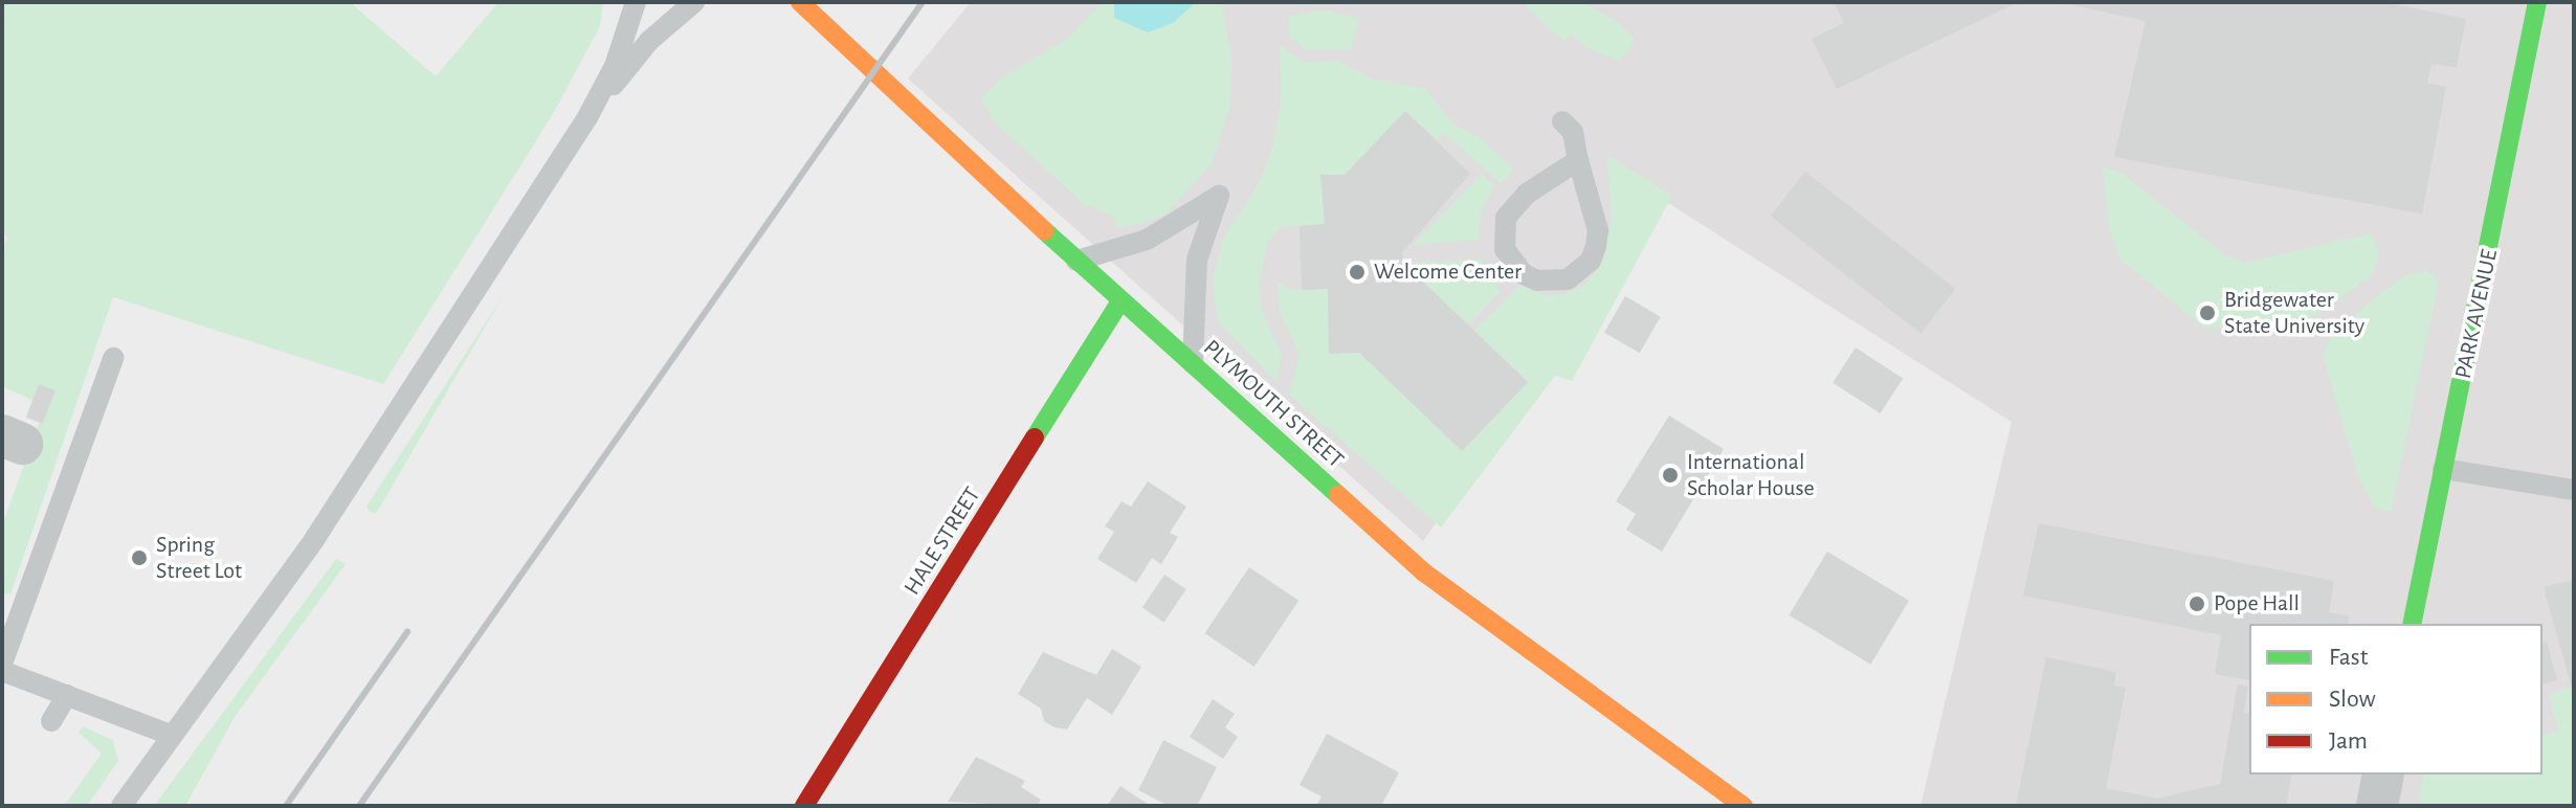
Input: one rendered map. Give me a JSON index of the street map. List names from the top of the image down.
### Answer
{
  "streets": {
    "main road": ["PARK AVENUE", "PLYMOUTH STREET", "HALE STREET"]
  },
  "crossings": [
    ["PLYMOUTH STREET", "HALE STREET"]
  ],
  "places": [
    "Welcome Center",
    "Bridgewater State University",
    "International Scholar House",
    "Spring Street Lot",
    "Pope Hall"
  ],
  "legend": ["Fast", "Slow", "Jam"]
}
